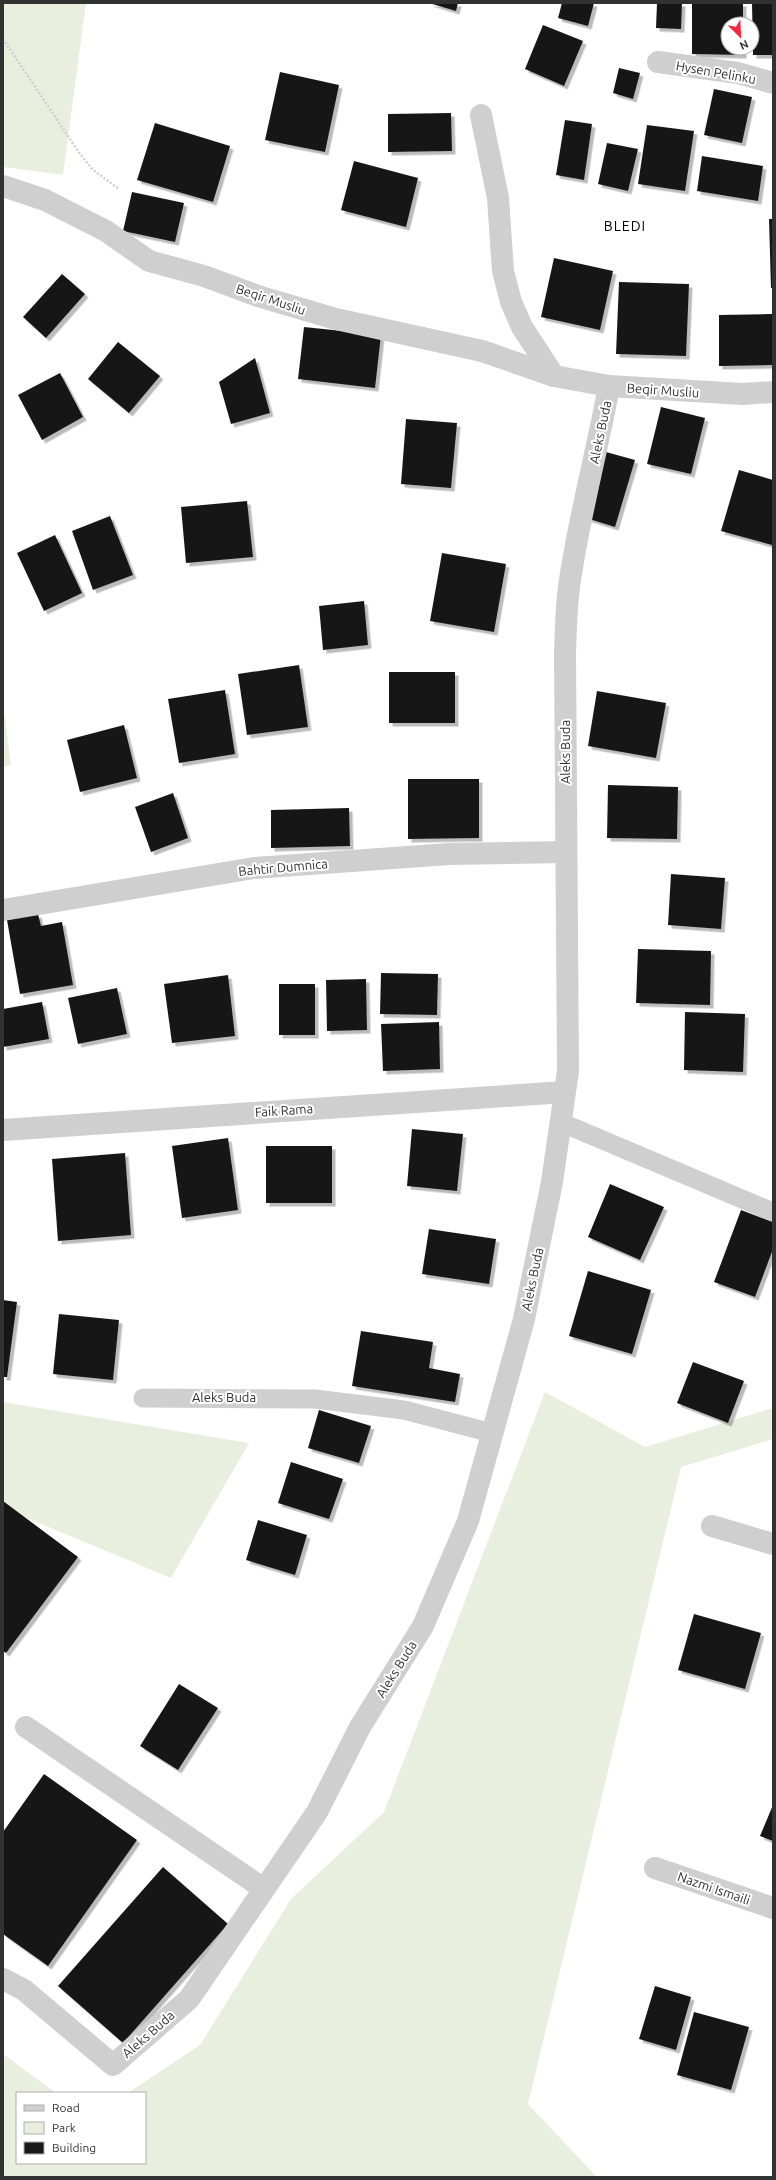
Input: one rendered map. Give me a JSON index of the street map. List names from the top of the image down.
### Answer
{
  "streets": {
    "street": [
      "Hysen Pelinku",
      "Beqir Musliu",
      "Aleks Buda",
      "Bahtir Dumnica",
      "Faik Rama",
      "Nazmi Ismaili"
    ]
  },
  "crossings": [
    ["Beqir Musliu", "Aleks Buda"],
    ["Aleks Buda", "Bahtir Dumnica"],
    ["Aleks Buda", "Faik Rama"]
  ],
  "districts": ["BLEDI"],
  "legend": ["Road", "Park", "Building"],
  "north": "bottom right"
}
